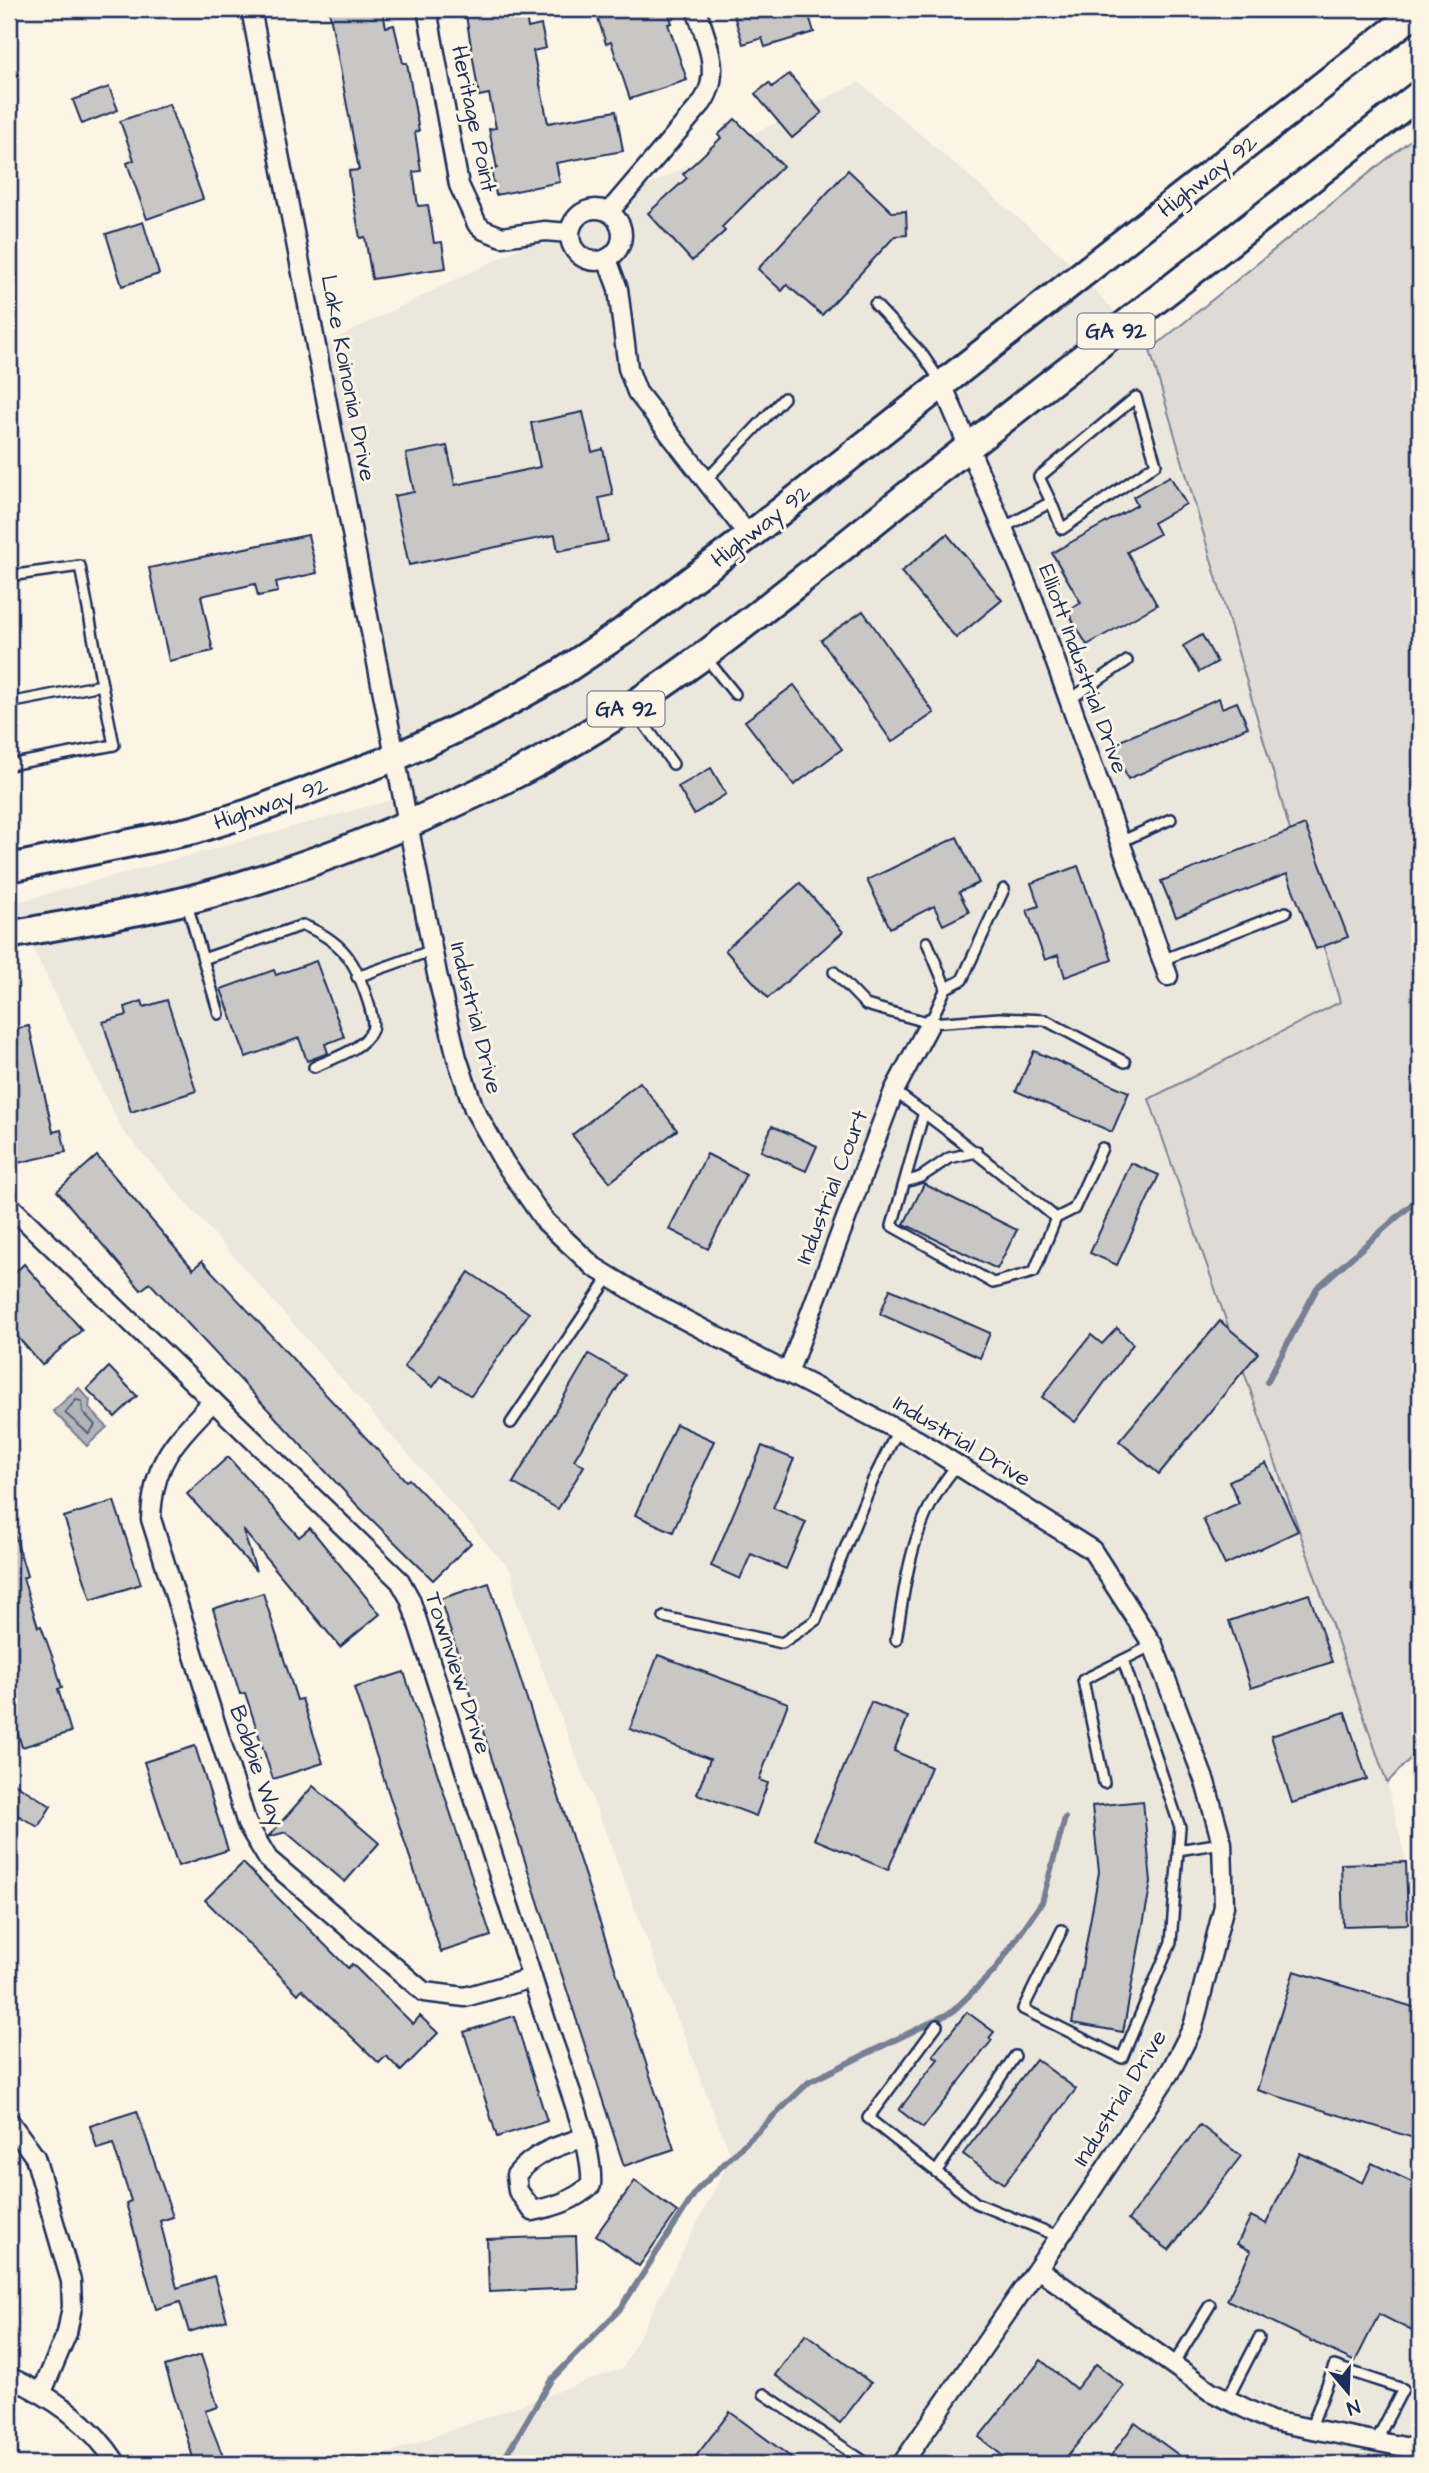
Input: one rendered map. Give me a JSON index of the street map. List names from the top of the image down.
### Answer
{
  "streets": {
    "main road": ["Highway 92", "GA 92"],
    "street": [
      "Heritage Point",
      "Lake Koinonia Drive",
      "Elliott Industrial Drive",
      "Industrial Drive",
      "Industrial Court",
      "Townview Drive",
      "Bobbie Way"
    ]
  },
  "crossings": [
    ["Highway 92", "Lake Koinonia Drive"],
    ["Highway 92", "Elliott Industrial Drive"],
    ["Highway 92", "Industrial Drive"],
    ["GA 92", "Elliott Industrial Drive"],
    ["GA 92", "Industrial Drive"],
    ["Lake Koinonia Drive", "Industrial Drive"],
    ["Industrial Drive", "Industrial Court"],
    ["Townview Drive", "Bobbie Way"]
  ],
  "north": "bottom"
}
